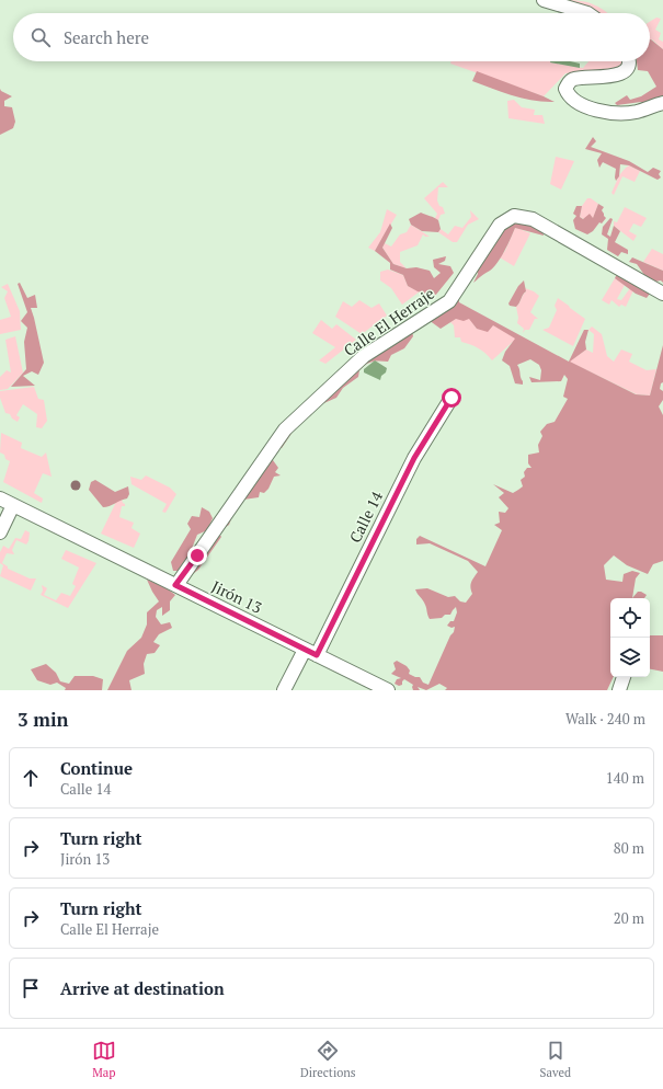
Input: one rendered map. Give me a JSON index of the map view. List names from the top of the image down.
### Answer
{
  "streets": {
    "street": ["Calle El Herraje", "Calle 14", "Jirón 13"]
  },
  "crossings": [
    ["Calle El Herraje", "Jirón 13"],
    ["Calle 14", "Jirón 13"]
  ],
  "page": {
    "search": "Search here",
    "heading": ["3 min", "Walk · 240 m"],
    "list": [
      ["Continue", "Calle 14", "140 m"],
      ["Turn right", "Jirón 13", "80 m"],
      ["Turn right", "Calle El Herraje", "20 m"],
      "Arrive at destination"
    ],
    "nav": ["Map", "Directions", "Saved"]
  }
}
